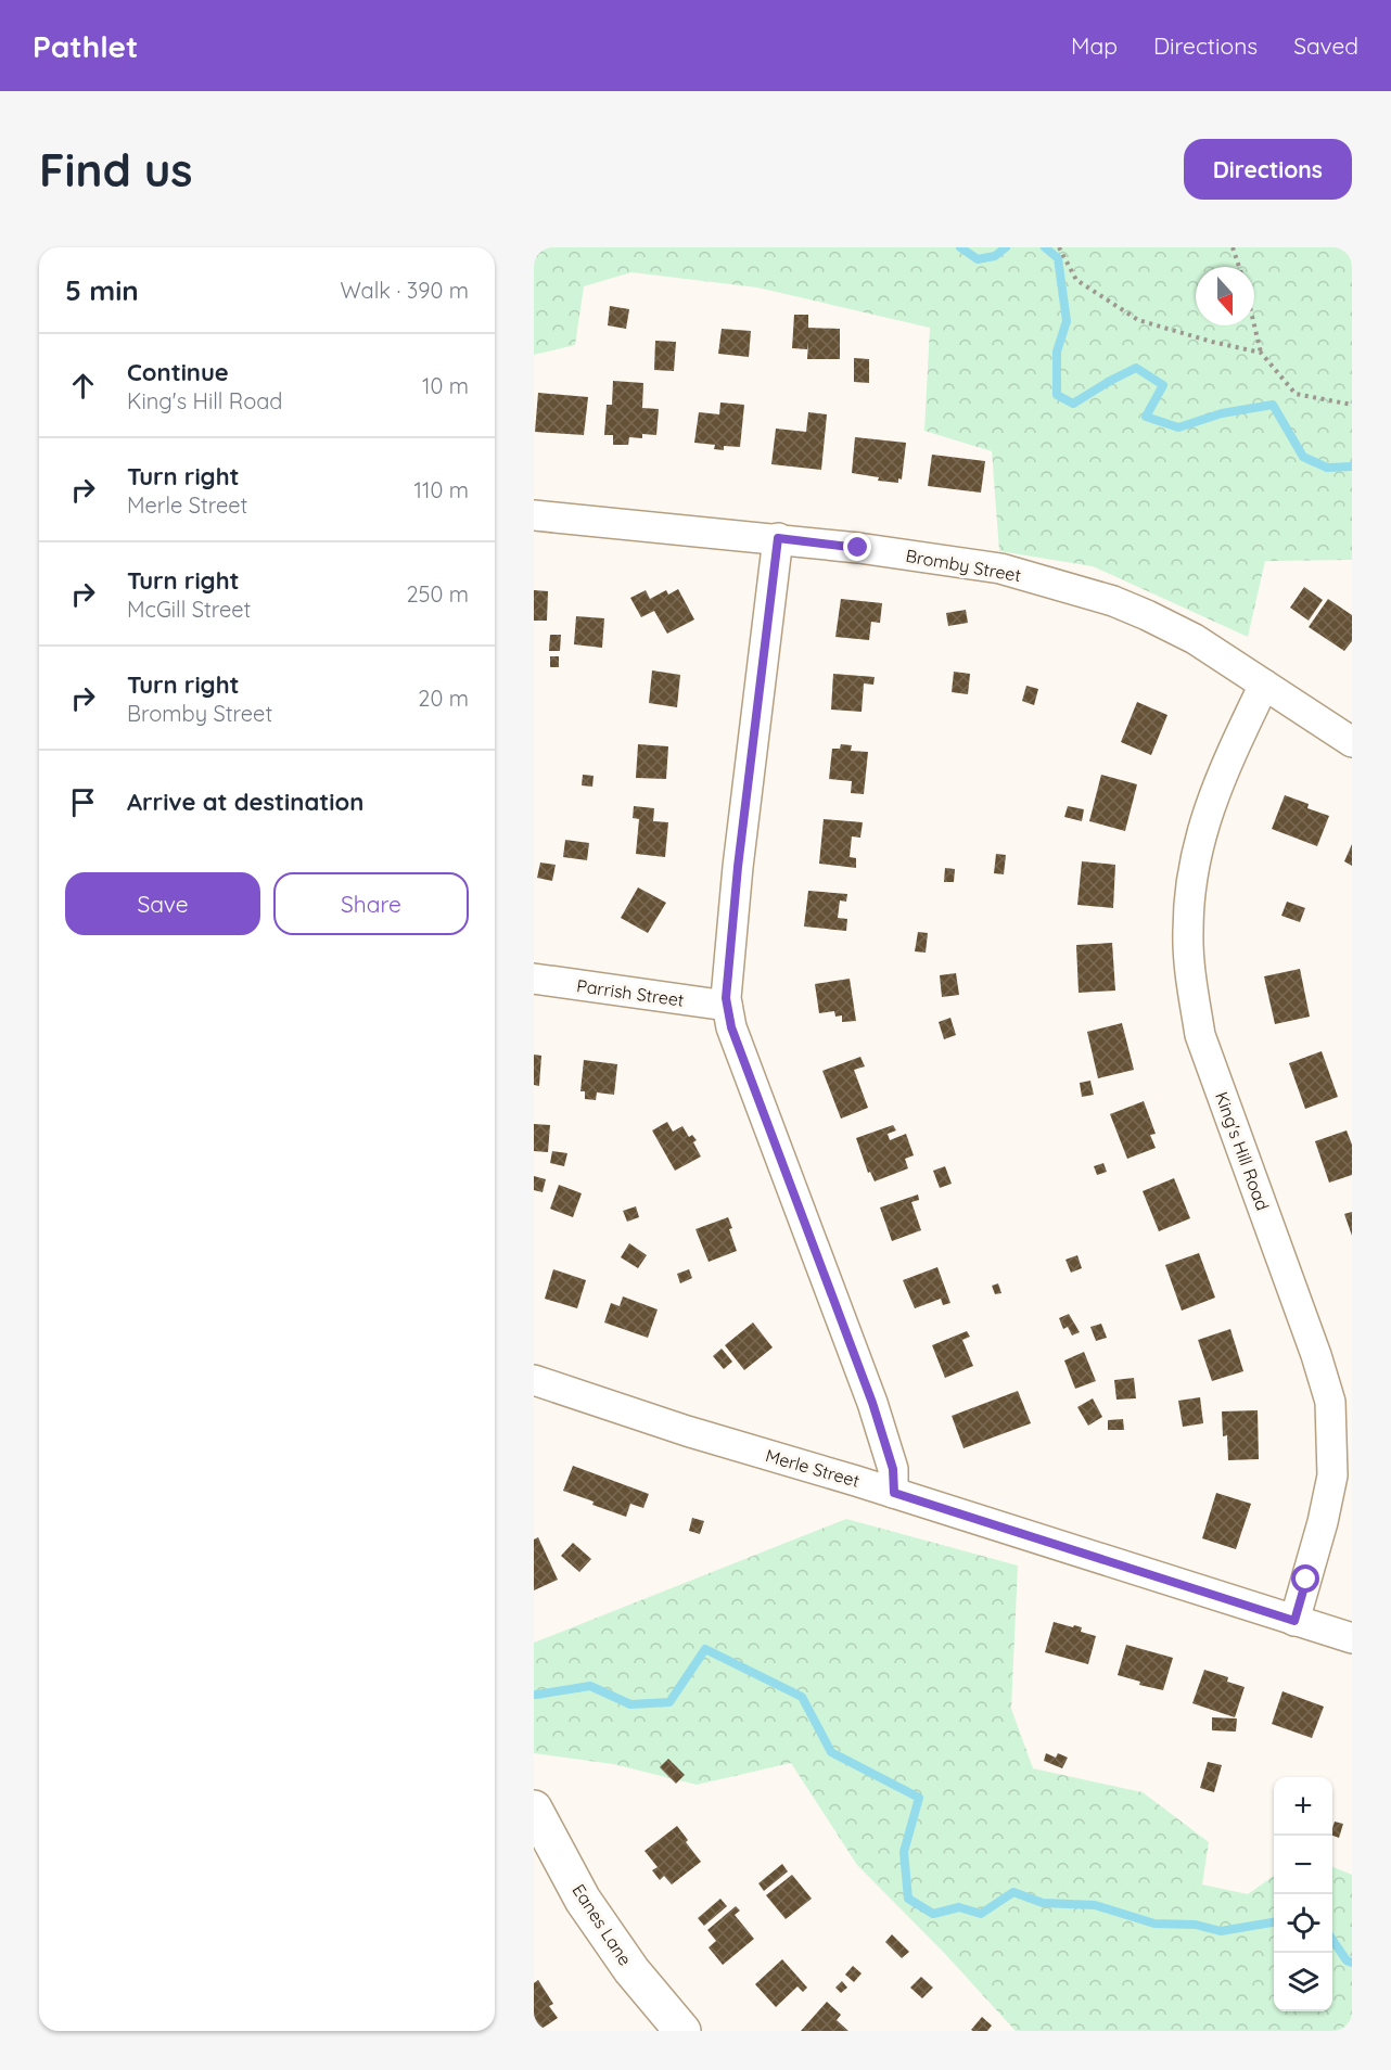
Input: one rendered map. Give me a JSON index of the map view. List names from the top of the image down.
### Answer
{
  "streets": {
    "street": [
      "Bromby Street",
      "Parrish Street",
      "King's Hill Road",
      "Merle Street",
      "Eanes Lane"
    ]
  },
  "crossings": [
    ["Bromby Street", "King's Hill Road"],
    ["King's Hill Road", "Merle Street"]
  ],
  "north": "bottom",
  "page": {
    "header": "Pathlet",
    "nav": ["Map", "Directions", "Saved"],
    "buttons": [
      "Directions",
      ["Save", "Share"]
    ],
    "title": "Find us",
    "heading": ["5 min", "Walk · 390 m"],
    "list": [
      ["Continue", "King's Hill Road", "10 m"],
      ["Turn right", "Merle Street", "110 m"],
      ["Turn right", "McGill Street", "250 m"],
      ["Turn right", "Bromby Street", "20 m"],
      "Arrive at destination"
    ],
    "map_buttons": ["+", "−"]
  }
}
